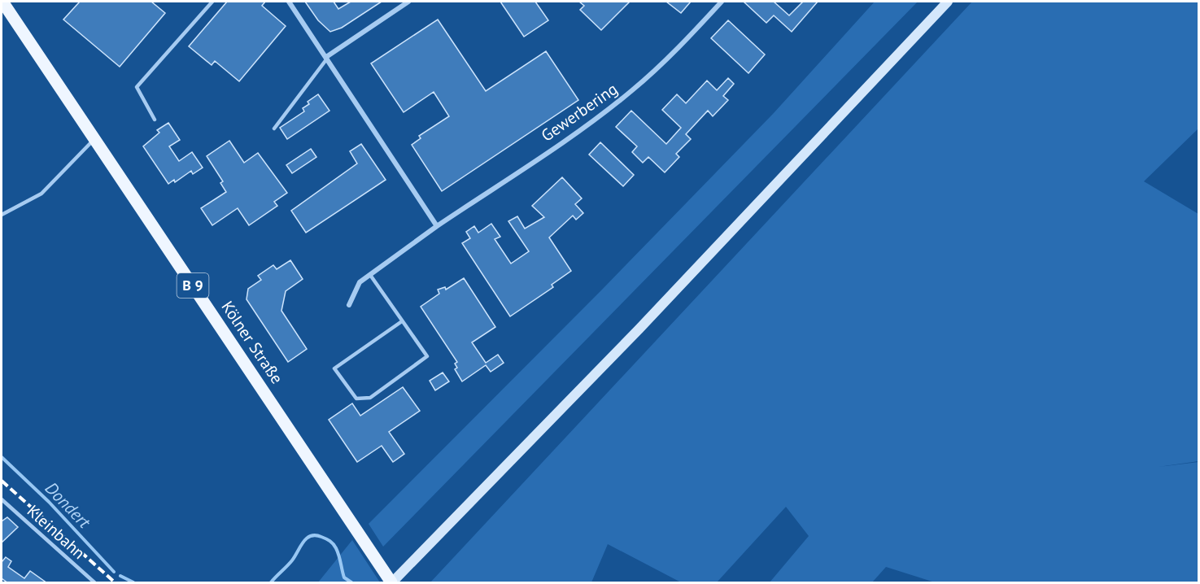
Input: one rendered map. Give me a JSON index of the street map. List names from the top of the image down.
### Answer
{
  "streets": {
    "main road": ["B 9", "Kölner Straße"],
    "street": ["Gewerbering"],
    "lane": ["Kleinbahn"]
  },
  "water": ["Dondert"]
}
